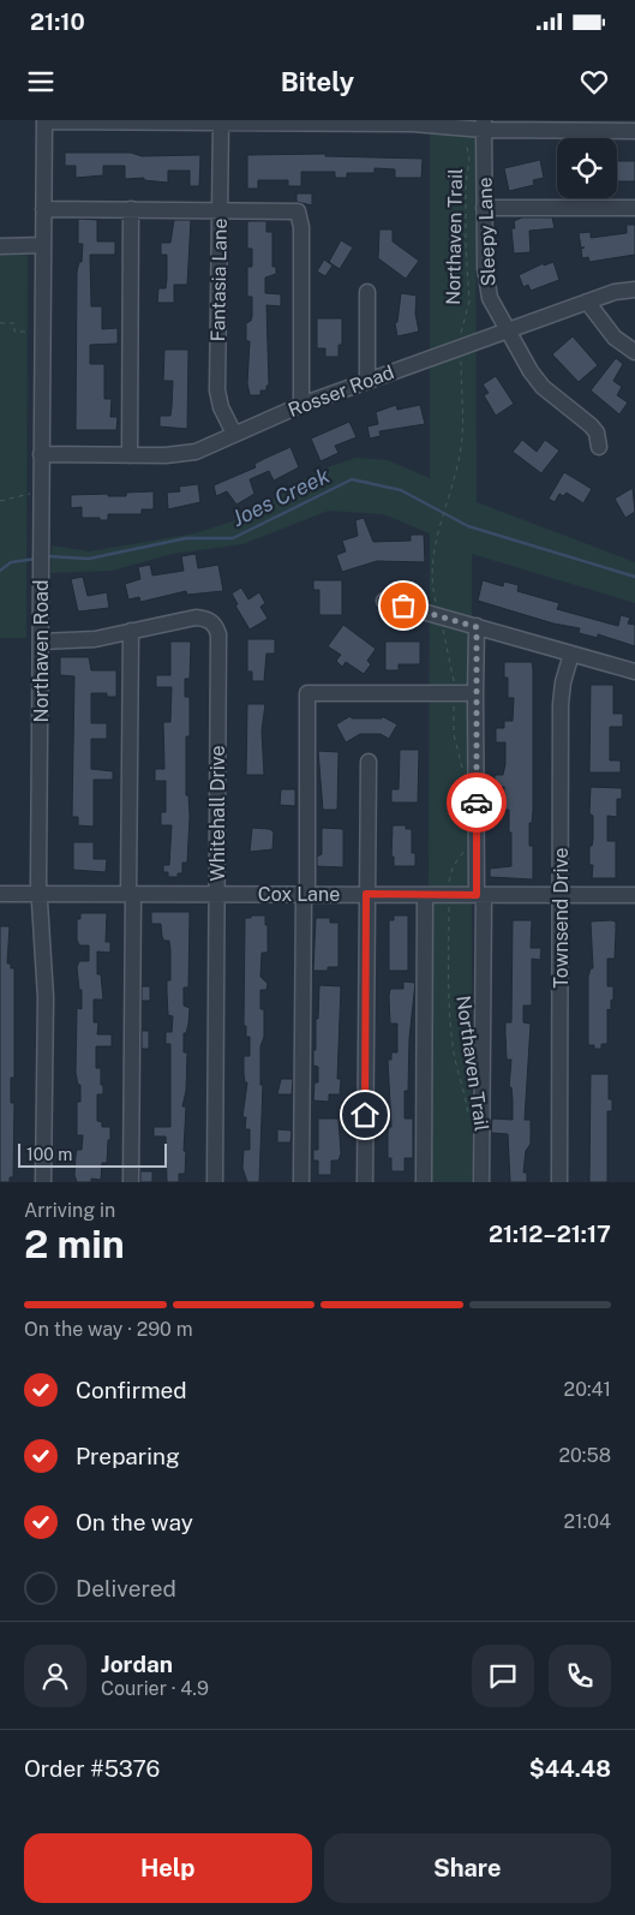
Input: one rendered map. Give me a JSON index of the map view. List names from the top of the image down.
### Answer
{
  "streets": {
    "street": [
      "Sleepy Lane",
      "Fantasia Lane",
      "Rosser Road",
      "Northaven Road",
      "Whitehall Drive",
      "Cox Lane",
      "Townsend Drive"
    ],
    "path": ["Northaven Trail"]
  },
  "crossings": [
    ["Sleepy Lane", "Rosser Road"],
    ["Northaven Trail", "Rosser Road"],
    ["Fantasia Lane", "Rosser Road"],
    ["Rosser Road", "Northaven Road"],
    ["Northaven Road", "Whitehall Drive"],
    ["Northaven Road", "Cox Lane"],
    ["Whitehall Drive", "Cox Lane"],
    ["Cox Lane", "Townsend Drive"]
  ],
  "water": ["Joes Creek"],
  "scale_bar": "100 m",
  "page": {
    "status": "21:10",
    "header": "Bitely",
    "scale": "100 m",
    "heading": ["2 min", "Arriving in", "21:12–21:17"],
    "panel": [
      "Jordan",
      "Courier · 4.9",
      "Order #5376",
      "$44.48"
    ],
    "bar": "On the way · 290 m",
    "list": [
      ["Confirmed", "20:41"],
      ["Preparing", "20:58"],
      ["On the way", "21:04"],
      "Delivered"
    ],
    "buttons": ["Help", "Share"]
  }
}
